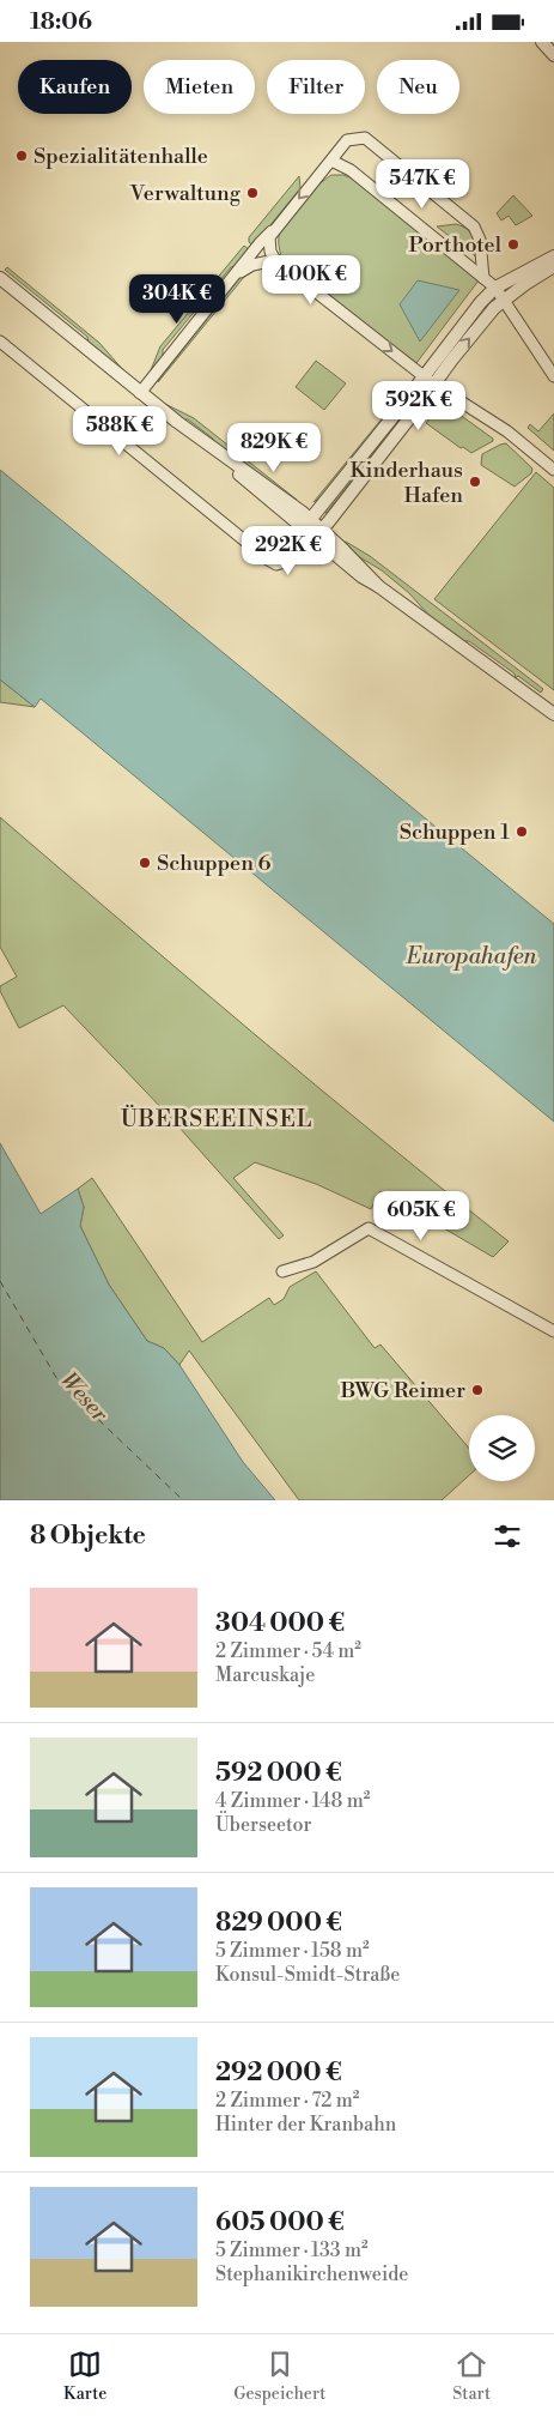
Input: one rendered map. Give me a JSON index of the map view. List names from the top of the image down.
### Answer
{
  "districts": ["ÜBERSEEINSEL"],
  "water": ["Europahafen", "Weser"],
  "places": [
    "Spezialitätenhalle",
    "Verwaltung",
    "Porthotel",
    "Kinderhaus Hafen",
    "Schuppen 1",
    "Schuppen 6",
    "BWG Reimer"
  ],
  "page": {
    "status": "18:06",
    "chip": [
      "Kaufen",
      "Mieten",
      "Filter",
      "Neu"
    ],
    "price": [
      "547K €",
      "400K €",
      "304K €",
      "592K €",
      "588K €",
      "829K €",
      "292K €",
      "605K €"
    ],
    "heading": "8 Objekte",
    "list": [
      {
        "name": "304 000 €",
        "note": "2 Zimmer · 54 m² · Marcuskaje"
      },
      {
        "name": "592 000 €",
        "note": "4 Zimmer · 148 m² · Überseetor"
      },
      {
        "name": "829 000 €",
        "note": "5 Zimmer · 158 m² · Konsul-Smidt-Straße"
      },
      {
        "name": "292 000 €",
        "note": "2 Zimmer · 72 m² · Hinter der Kranbahn"
      },
      {
        "name": "605 000 €",
        "note": "5 Zimmer · 133 m² · Stephanikirchenweide"
      }
    ],
    "tabs": ["Karte", "Gespeichert", "Start"]
  }
}
